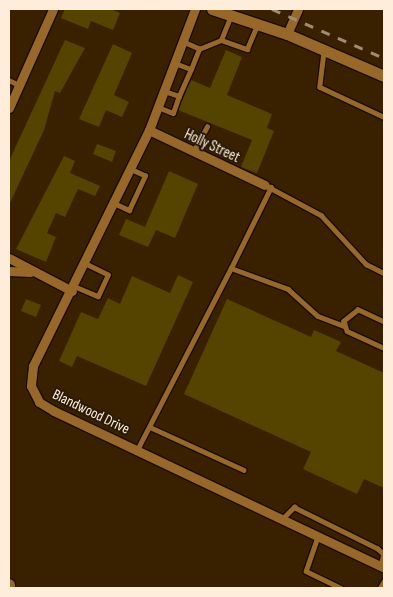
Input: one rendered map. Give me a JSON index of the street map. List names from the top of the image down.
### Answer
{
  "streets": {
    "street": ["Holly Street", "Blandwood Drive"]
  },
  "crossings": [
    ["Holly Street", "Blandwood Drive"]
  ]
}
